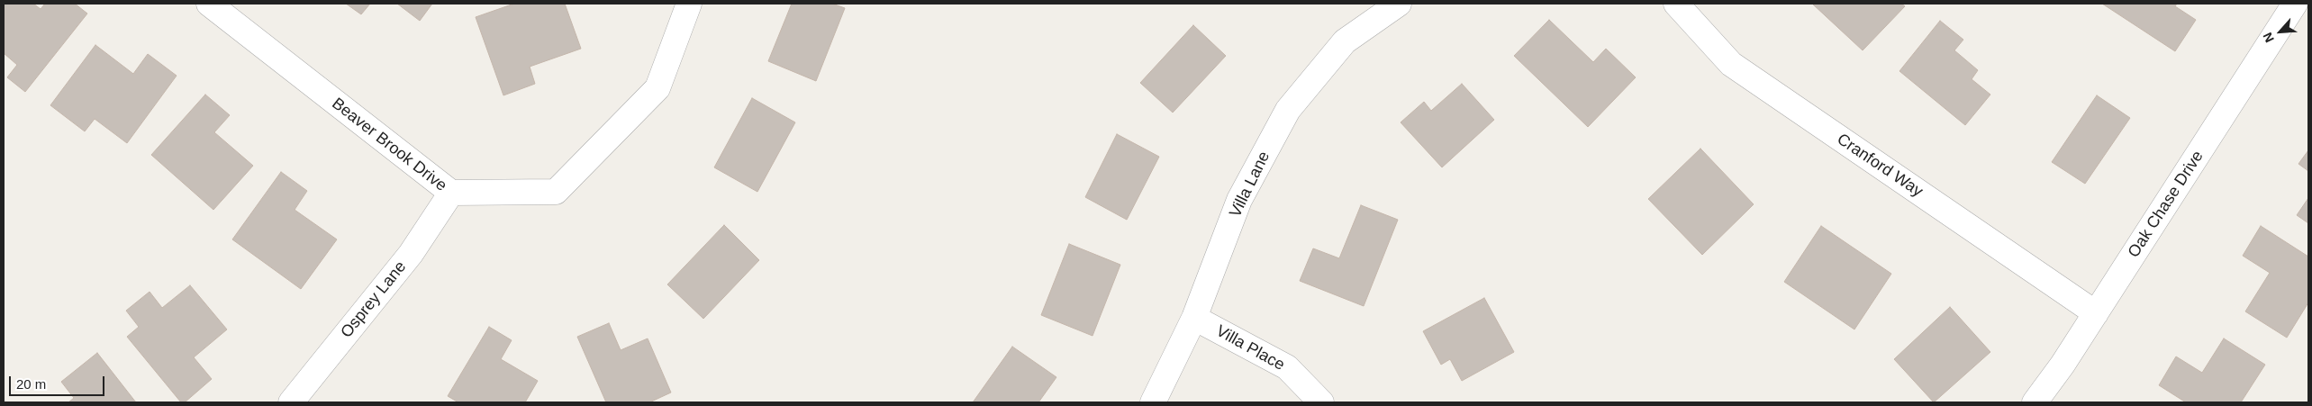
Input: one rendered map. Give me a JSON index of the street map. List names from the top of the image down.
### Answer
{
  "streets": {
    "street": [
      "Beaver Brook Drive",
      "Cranford Way",
      "Villa Lane",
      "Oak Chase Drive",
      "Osprey Lane",
      "Villa Place"
    ]
  },
  "crossings": [
    ["Beaver Brook Drive", "Osprey Lane"],
    ["Cranford Way", "Oak Chase Drive"],
    ["Villa Lane", "Villa Place"]
  ],
  "scale_bar": "20 m",
  "north": "bottom left"
}
